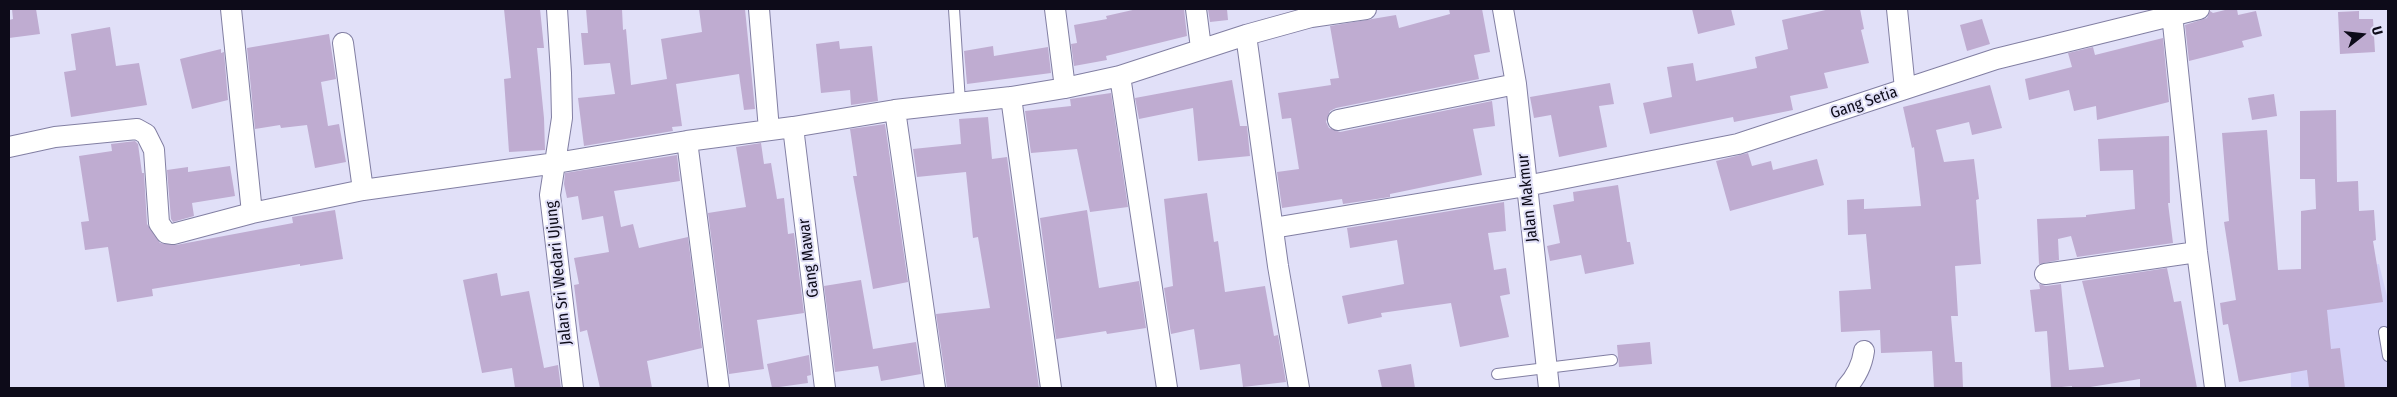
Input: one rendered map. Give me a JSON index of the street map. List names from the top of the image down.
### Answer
{
  "streets": {
    "street": [
      "Gang Setia",
      "Jalan Makmur",
      "Gang Mawar",
      "Jalan Sri Wedari Ujung"
    ]
  },
  "crossings": [
    ["Gang Setia", "Jalan Makmur"]
  ],
  "north": "right"
}
